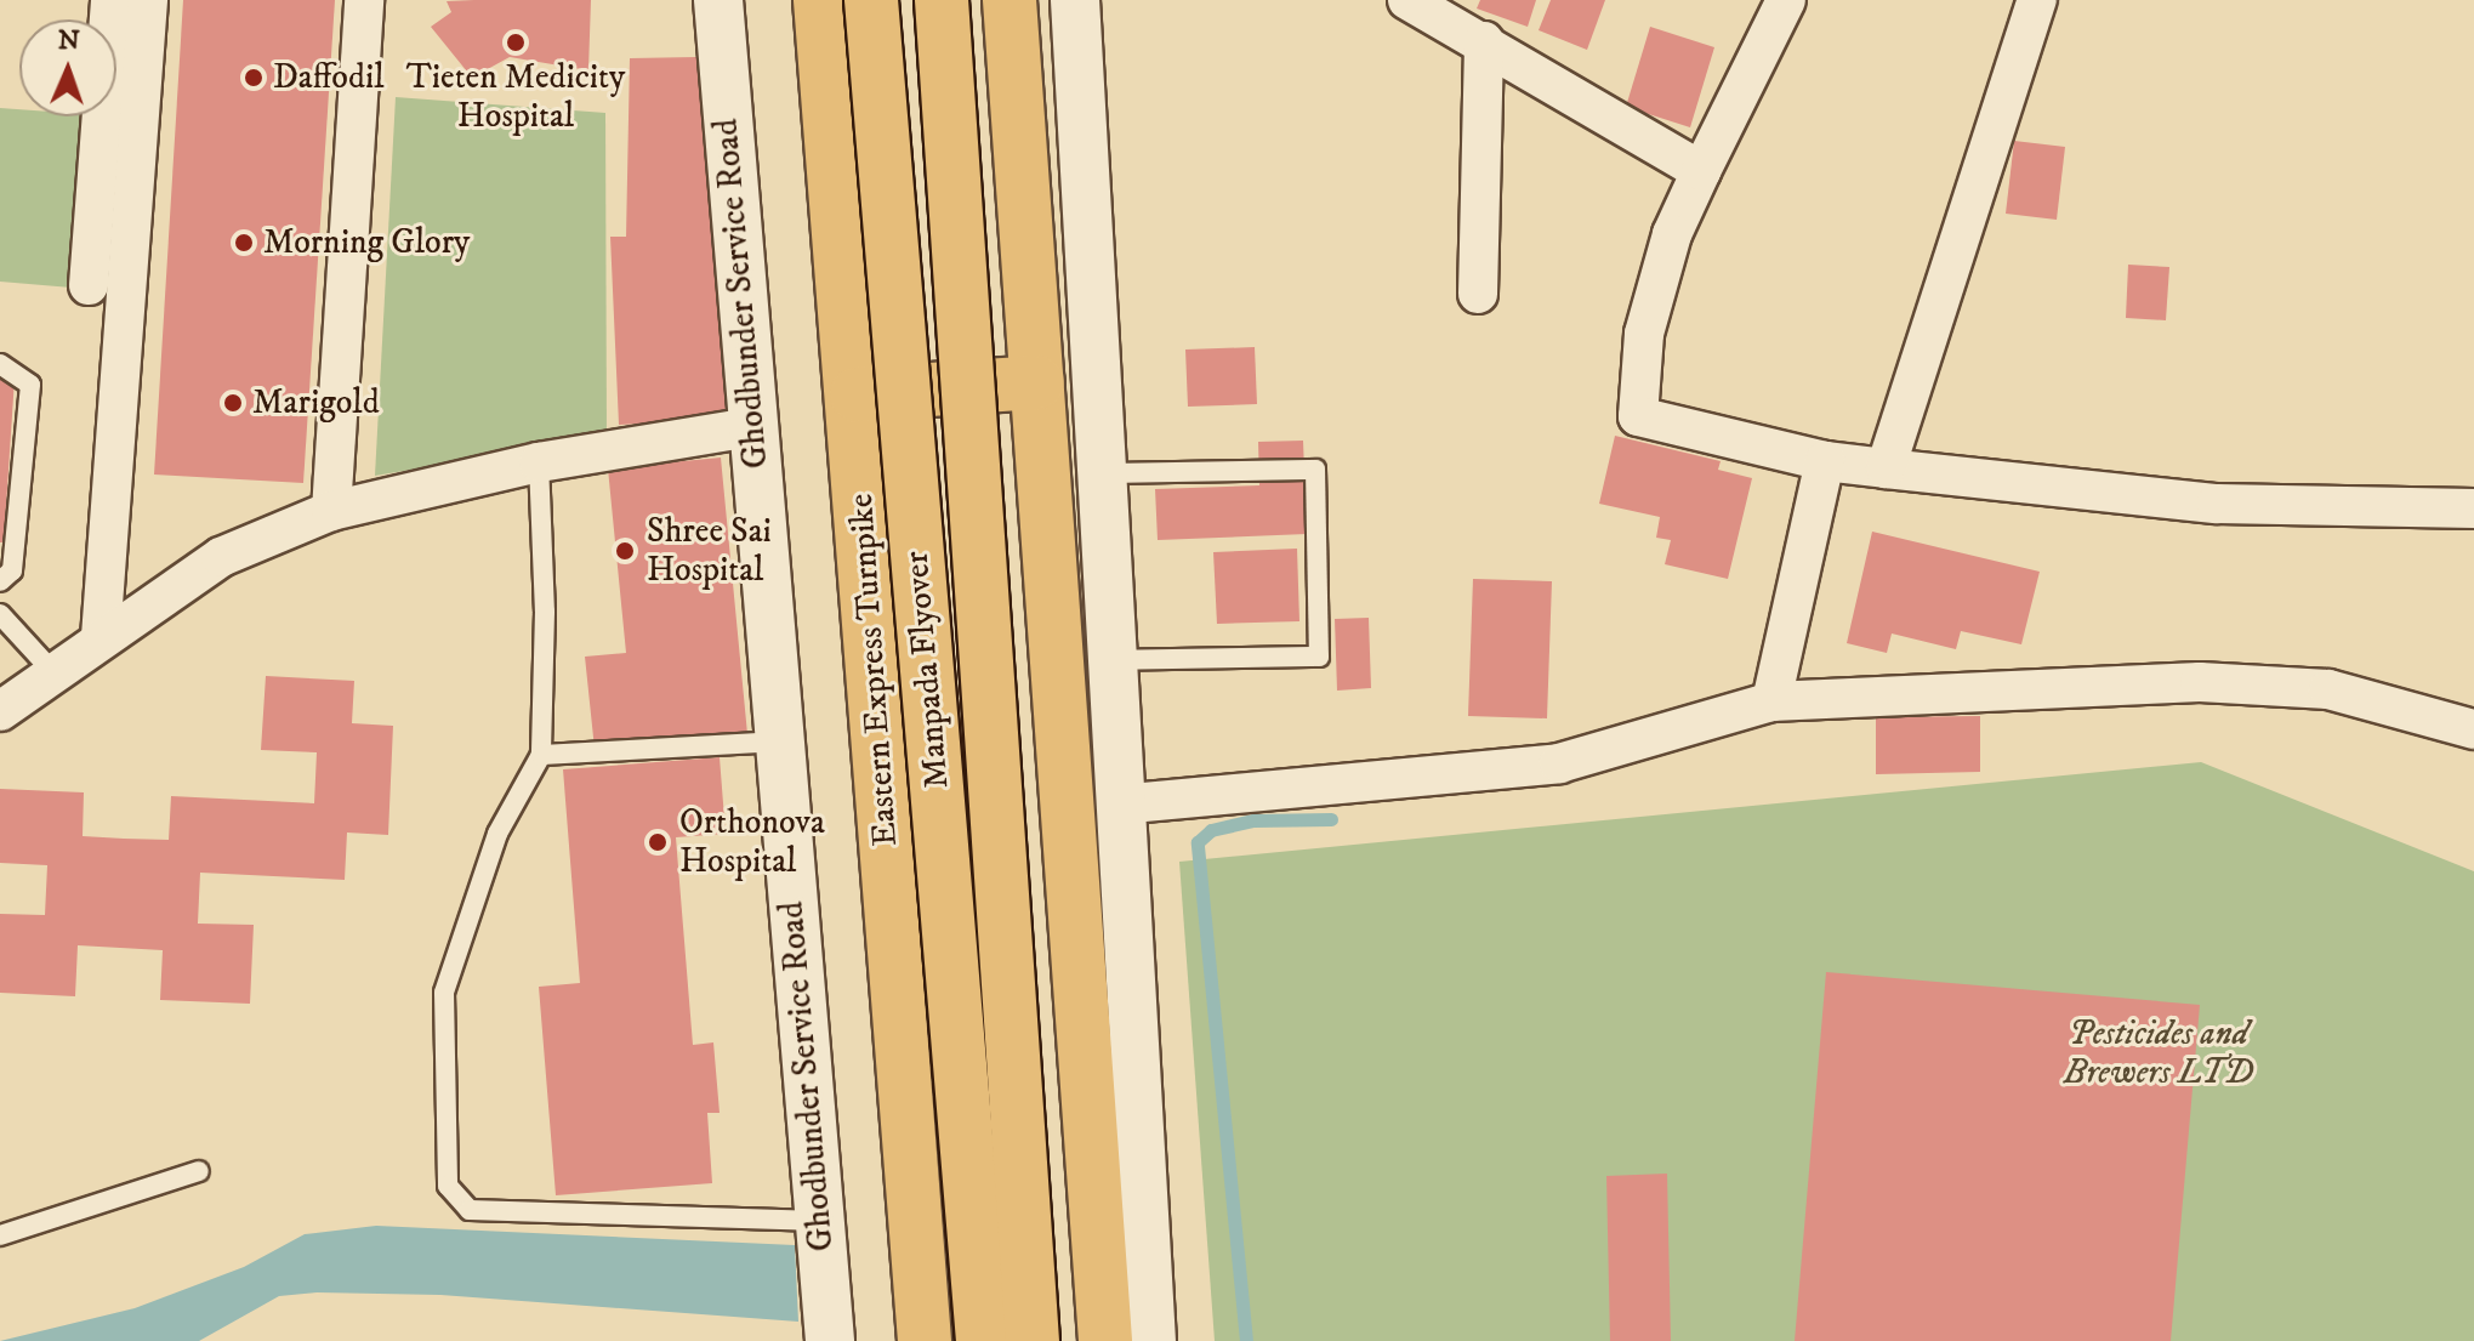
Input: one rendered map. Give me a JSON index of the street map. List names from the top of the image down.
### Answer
{
  "streets": {
    "main road": ["Eastern Express Turnpike", "Manpada Flyover"],
    "street": ["Ghodbunder Service Road"]
  },
  "parks": ["Pesticides and Brewers LTD"],
  "places": [
    "Tieten Medicity Hospital",
    "Daffodil",
    "Morning Glory",
    "Marigold",
    "Shree Sai Hospital",
    "Orthonova Hospital"
  ],
  "north": "top"
}
